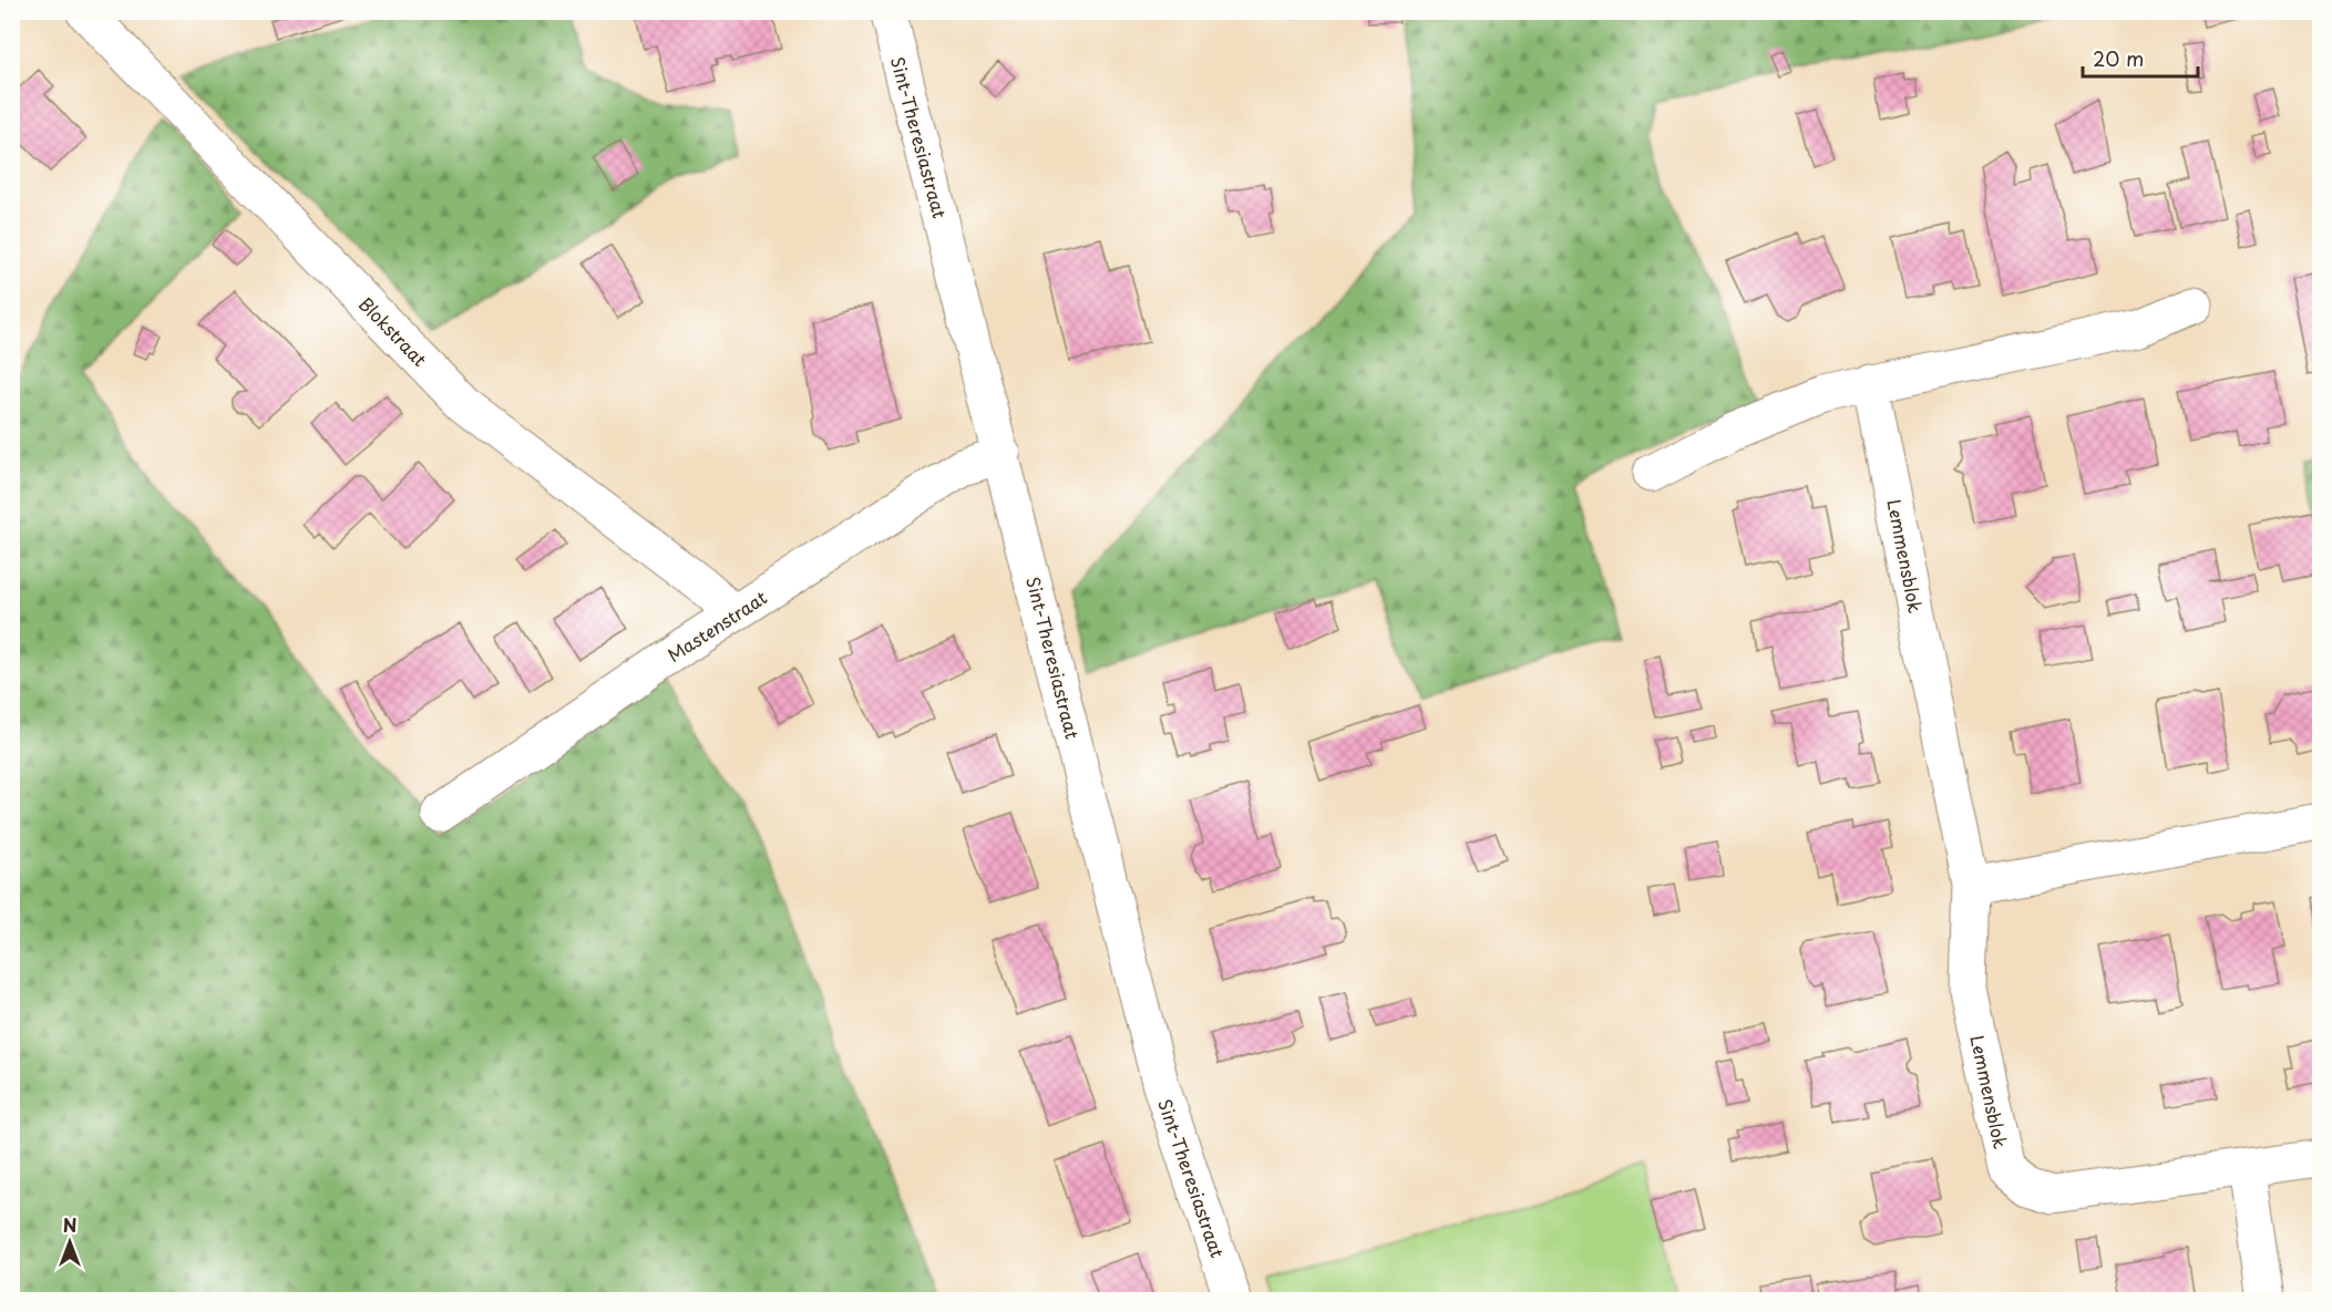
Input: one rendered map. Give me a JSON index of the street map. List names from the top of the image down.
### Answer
{
  "streets": {
    "street": [
      "Sint-Theresiastraat",
      "Blokstraat",
      "Lemmensblok",
      "Mastenstraat"
    ]
  },
  "crossings": [
    ["Sint-Theresiastraat", "Mastenstraat"],
    ["Blokstraat", "Mastenstraat"]
  ],
  "scale_bar": "20 m",
  "north": "top"
}
